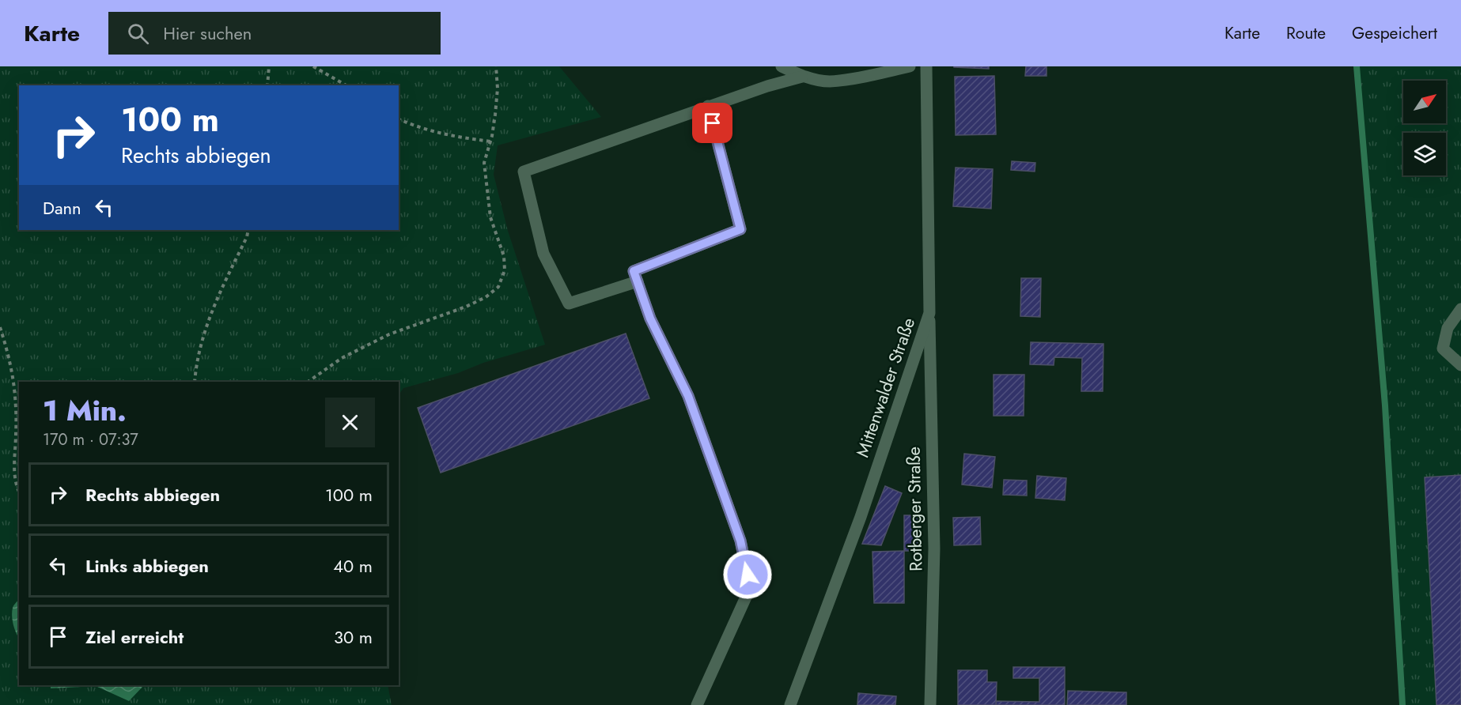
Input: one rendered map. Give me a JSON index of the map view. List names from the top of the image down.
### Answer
{
  "streets": {
    "street": ["Mittenwalder Straße", "Rotberger Straße"]
  },
  "crossings": [
    ["Mittenwalder Straße", "Rotberger Straße"]
  ],
  "north": "top right",
  "page": {
    "header": "Karte",
    "search": "Hier suchen",
    "nav": ["Karte", "Route", "Gespeichert"],
    "turn": ["100 m", "Rechts abbiegen"],
    "then": "Dann",
    "heading": ["1 Min.", "170 m · 07:37"],
    "list": [
      {
        "name": "Rechts abbiegen",
        "value": "100 m"
      },
      {
        "name": "Links abbiegen",
        "value": "40 m"
      },
      {
        "name": "Ziel erreicht",
        "value": "30 m"
      }
    ]
  }
}
